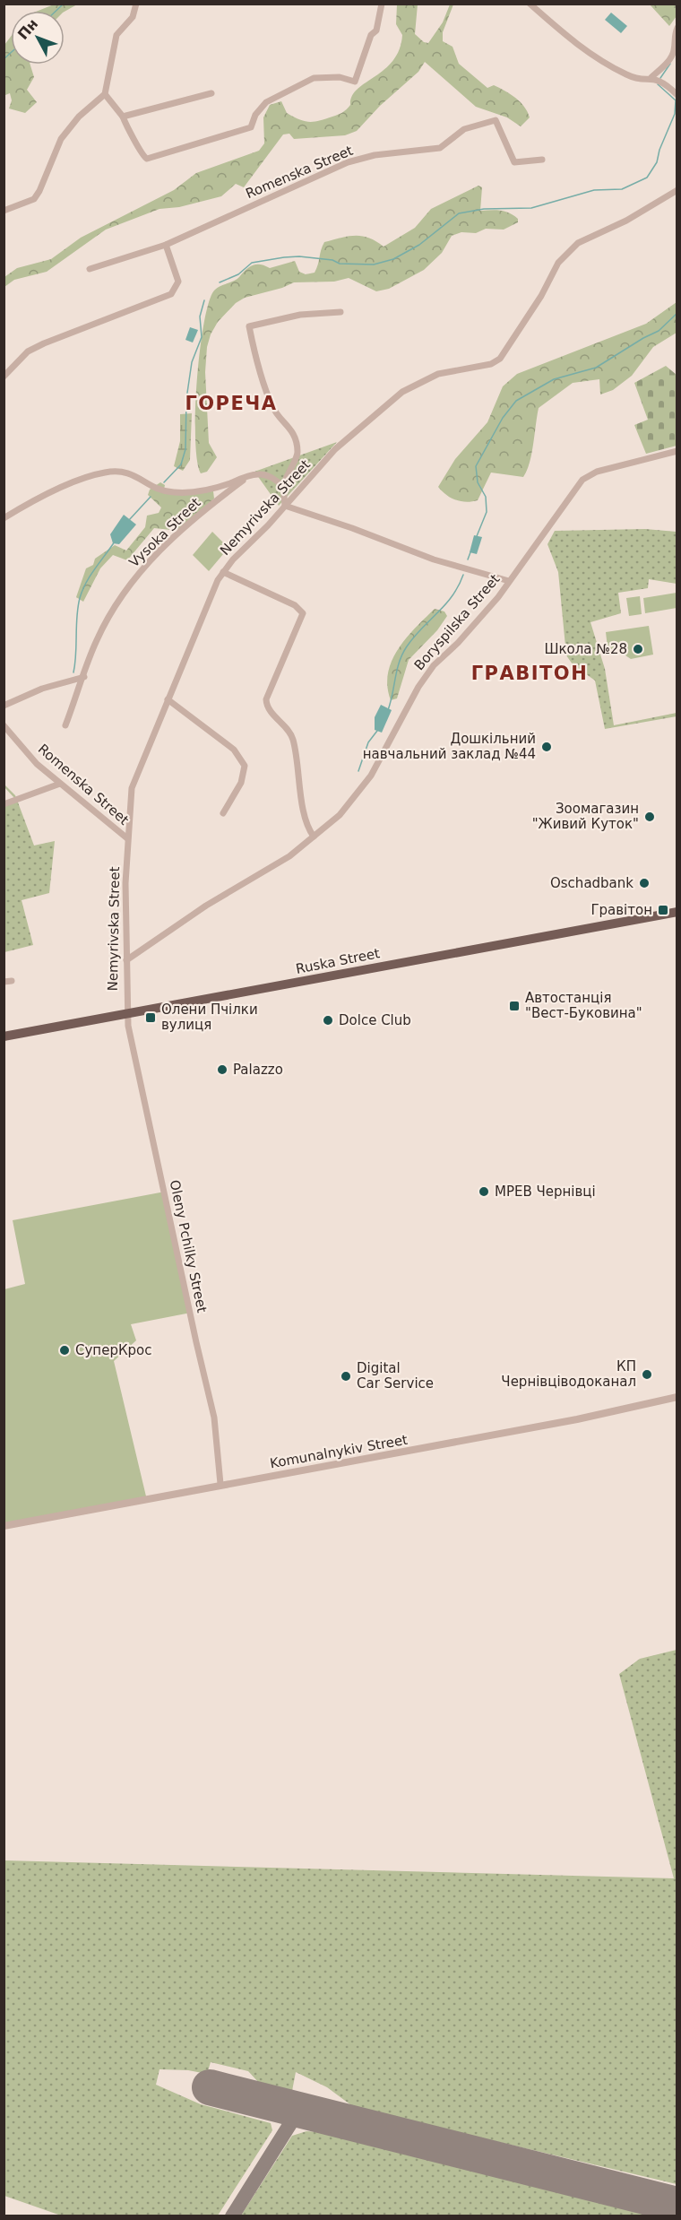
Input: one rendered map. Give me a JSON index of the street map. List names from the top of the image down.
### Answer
{
  "streets": {
    "main road": ["Ruska Street"],
    "street": [
      "Romenska Street",
      "Nemyrivska Street",
      "Vysoka Street",
      "Boryspilska Street",
      "Oleny Pchilky Street",
      "Komunalnykiv Street"
    ]
  },
  "crossings": [
    ["Romenska Street", "Nemyrivska Street"],
    ["Nemyrivska Street", "Boryspilska Street"],
    ["Nemyrivska Street", "Ruska Street"],
    ["Nemyrivska Street", "Oleny Pchilky Street"],
    ["Ruska Street", "Oleny Pchilky Street"],
    ["Oleny Pchilky Street", "Komunalnykiv Street"]
  ],
  "districts": ["ГОРЕЧА", "ГРАВІТОН"],
  "places": {
    "other": [
      "Школа №28",
      "Дошкільний навчальний заклад №44",
      "Зоомагазин \"Живий Куток\"",
      "Oschadbank",
      "Dolce Club",
      "Palazzo",
      "МРЕВ Чернівці",
      "СуперКрос",
      "КП Чернівціводоканал",
      "Digital Car Service"
    ],
    "transit": ["Гравітон", "Автостанція \"Вест-Буковина\"", "Олени Пчілки вулиця"]
  },
  "north": "top left"
}
